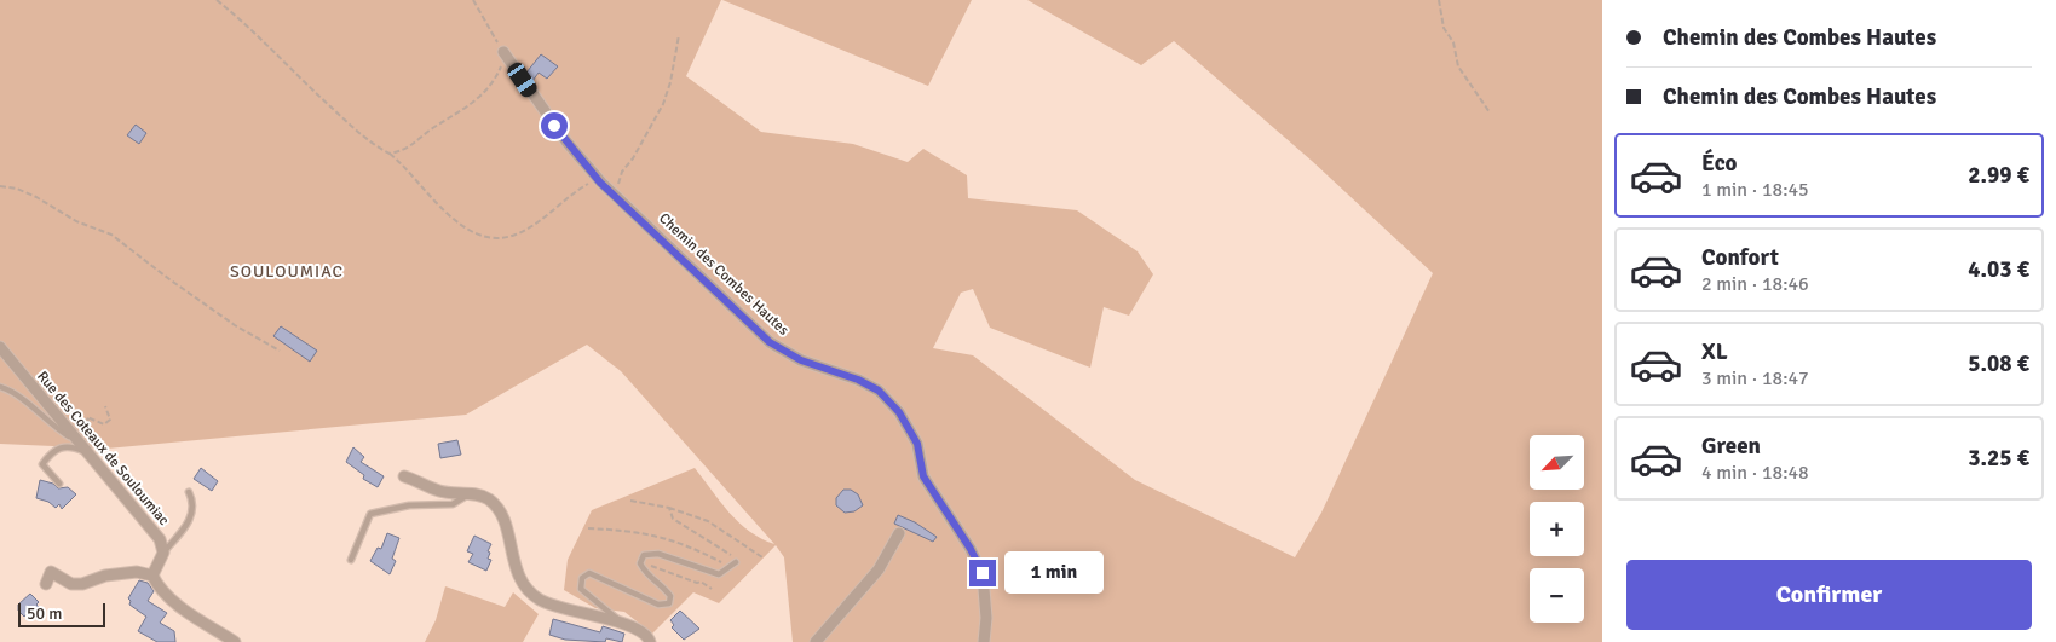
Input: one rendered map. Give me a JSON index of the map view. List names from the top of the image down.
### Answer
{
  "streets": {
    "street": ["Chemin des Combes Hautes", "Rue des Coteaux de Souloumiac"]
  },
  "districts": ["SOULOUMIAC"],
  "scale_bar": "50 m",
  "north": "bottom left",
  "page": {
    "banner": ["Chemin des Combes Hautes", "Chemin des Combes Hautes"],
    "list": [
      {
        "name": "Éco",
        "note": "1 min · 18:45",
        "value": "2.99 €"
      },
      {
        "name": "Confort",
        "note": "2 min · 18:46",
        "value": "4.03 €"
      },
      {
        "name": "XL",
        "note": "3 min · 18:47",
        "value": "5.08 €"
      },
      {
        "name": "Green",
        "note": "4 min · 18:48",
        "value": "3.25 €"
      }
    ],
    "map_buttons": ["+", "−"],
    "buttons": "Confirmer",
    "bubble": "1 min",
    "scale": "50 m"
  }
}
